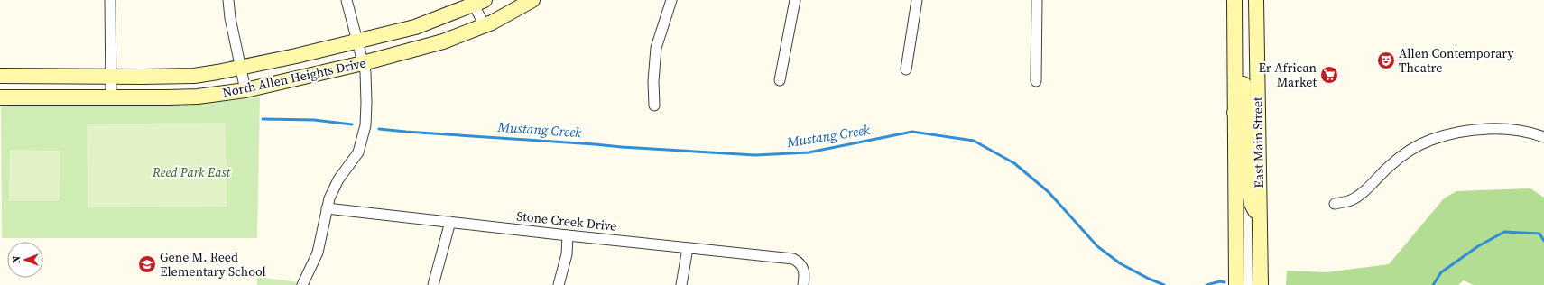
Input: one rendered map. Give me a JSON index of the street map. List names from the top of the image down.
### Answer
{
  "streets": {
    "main road": ["North Allen Heights Drive", "East Main Street"],
    "street": ["Stone Creek Drive"]
  },
  "water": ["Mustang Creek"],
  "parks": ["Reed Park East"],
  "places": {
    "theatre": ["Allen Contemporary Theatre"],
    "supermarket": ["Er-African Market"],
    "school or university": ["Gene M. Reed Elementary School"]
  },
  "north": "left"
}
